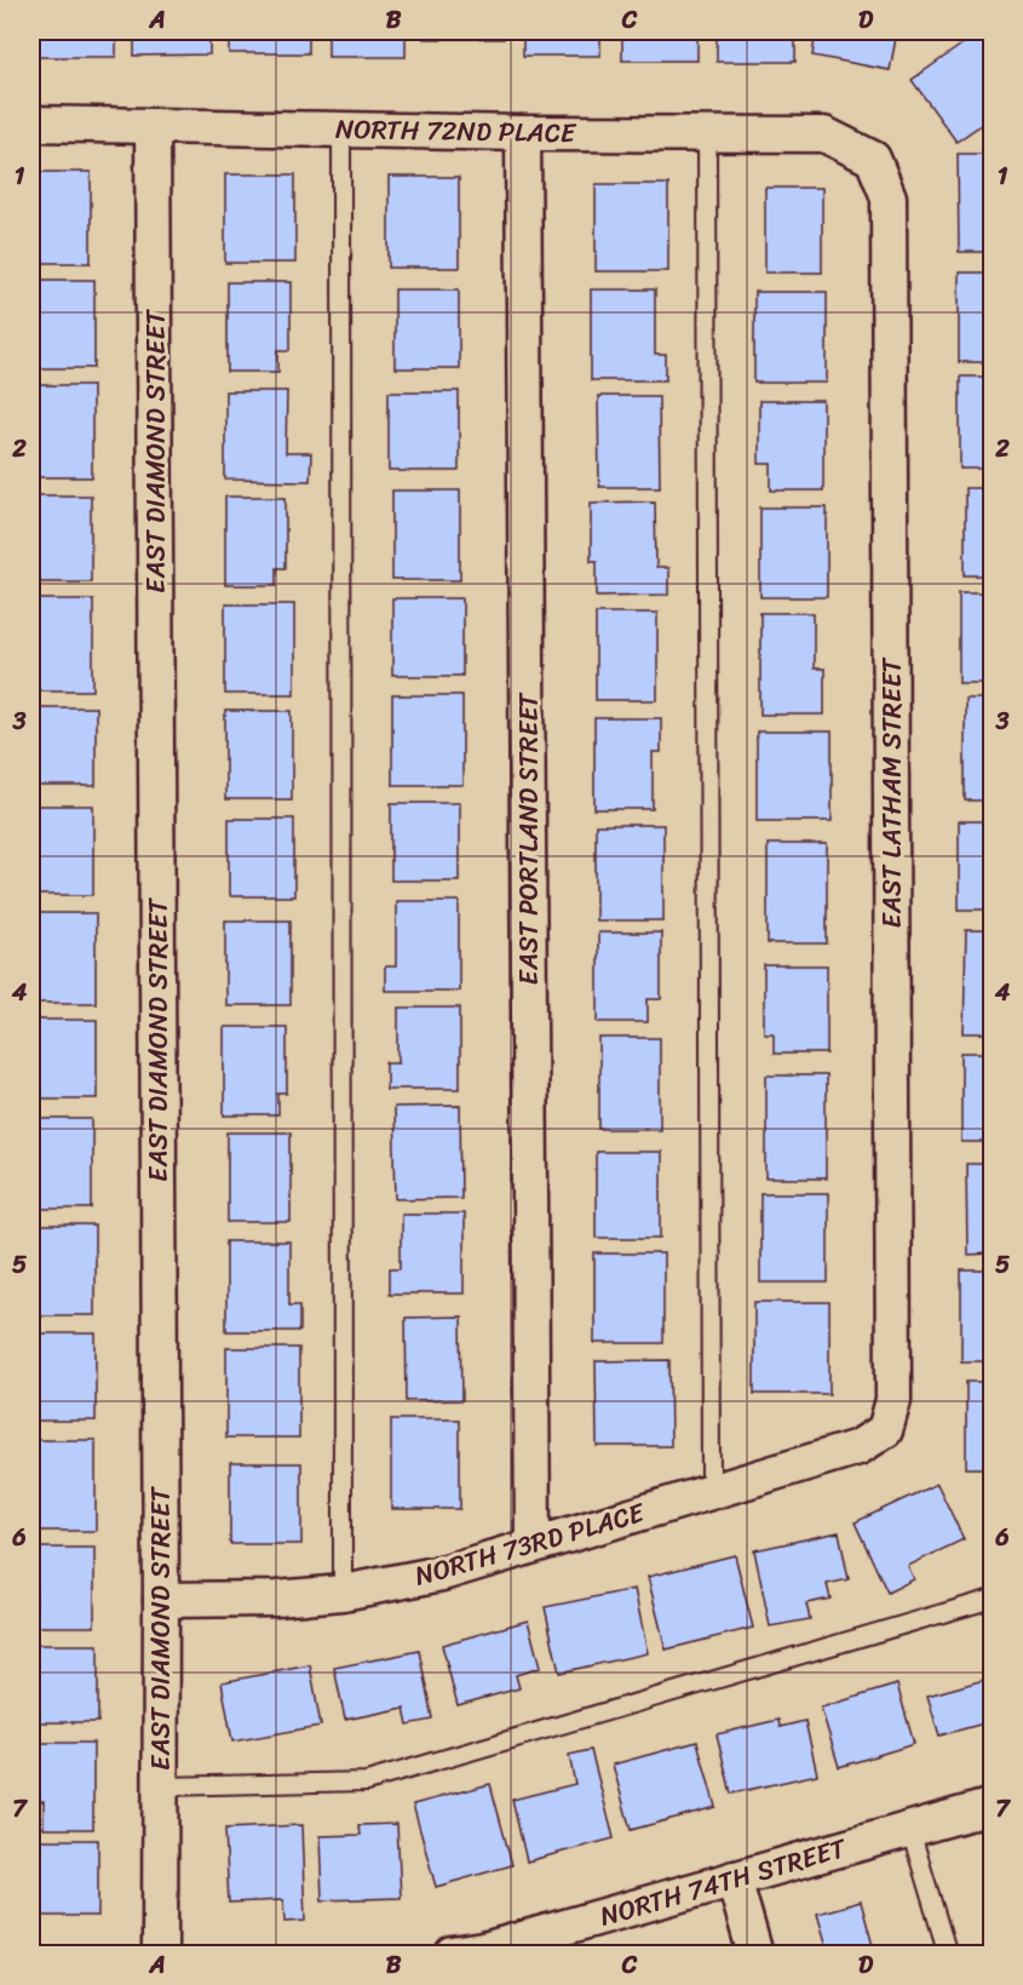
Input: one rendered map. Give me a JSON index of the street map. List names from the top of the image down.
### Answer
{
  "streets": {
    "street": [
      "NORTH 72ND PLACE",
      "EAST DIAMOND STREET",
      "EAST LATHAM STREET",
      "EAST PORTLAND STREET",
      "NORTH 73RD PLACE",
      "NORTH 74TH STREET"
    ]
  },
  "crossings": [
    ["NORTH 72ND PLACE", "EAST DIAMOND STREET"],
    ["NORTH 72ND PLACE", "EAST LATHAM STREET"],
    ["NORTH 72ND PLACE", "EAST PORTLAND STREET"],
    ["EAST DIAMOND STREET", "NORTH 73RD PLACE"],
    ["EAST LATHAM STREET", "NORTH 73RD PLACE"],
    ["EAST PORTLAND STREET", "NORTH 73RD PLACE"]
  ],
  "grid": {
    "columns": [
      "A",
      "B",
      "C",
      "D"
    ],
    "rows": [
      "1",
      "2",
      "3",
      "4",
      "5",
      "6",
      "7"
    ]
  }
}
